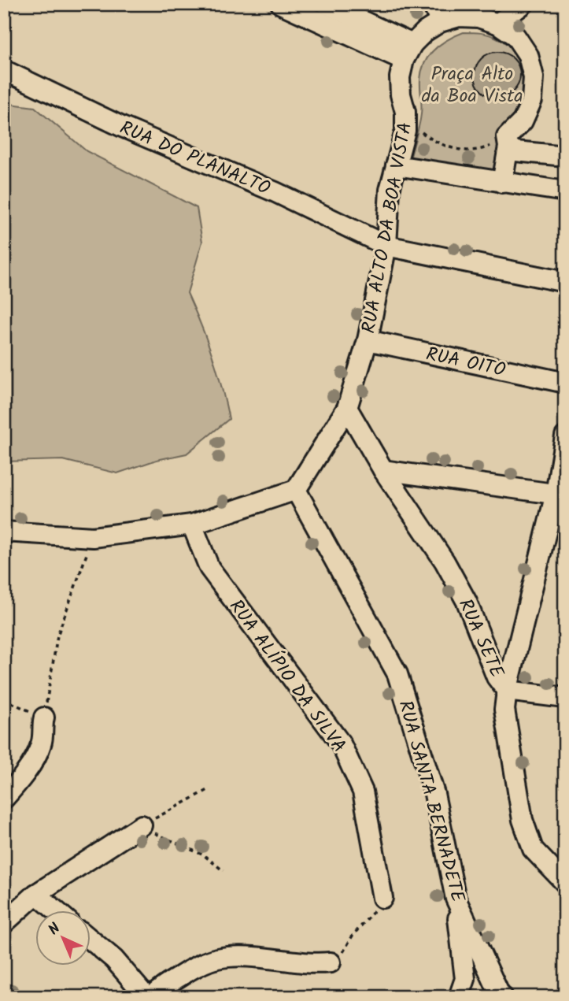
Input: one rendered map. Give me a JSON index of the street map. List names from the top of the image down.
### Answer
{
  "streets": {
    "street": [
      "RUA DO PLANALTO",
      "RUA ALTO DA BOA VISTA",
      "RUA OITO",
      "RUA SETE",
      "RUA ALÍPIO DA SILVA",
      "RUA SANTA BERNADETE"
    ]
  },
  "crossings": [
    ["RUA DO PLANALTO", "RUA ALTO DA BOA VISTA"],
    ["RUA ALTO DA BOA VISTA", "RUA OITO"],
    ["RUA ALTO DA BOA VISTA", "RUA SETE"],
    ["RUA ALTO DA BOA VISTA", "RUA SANTA BERNADETE"]
  ],
  "parks": ["Praça Alto da Boa Vista"],
  "north": "top left"
}
